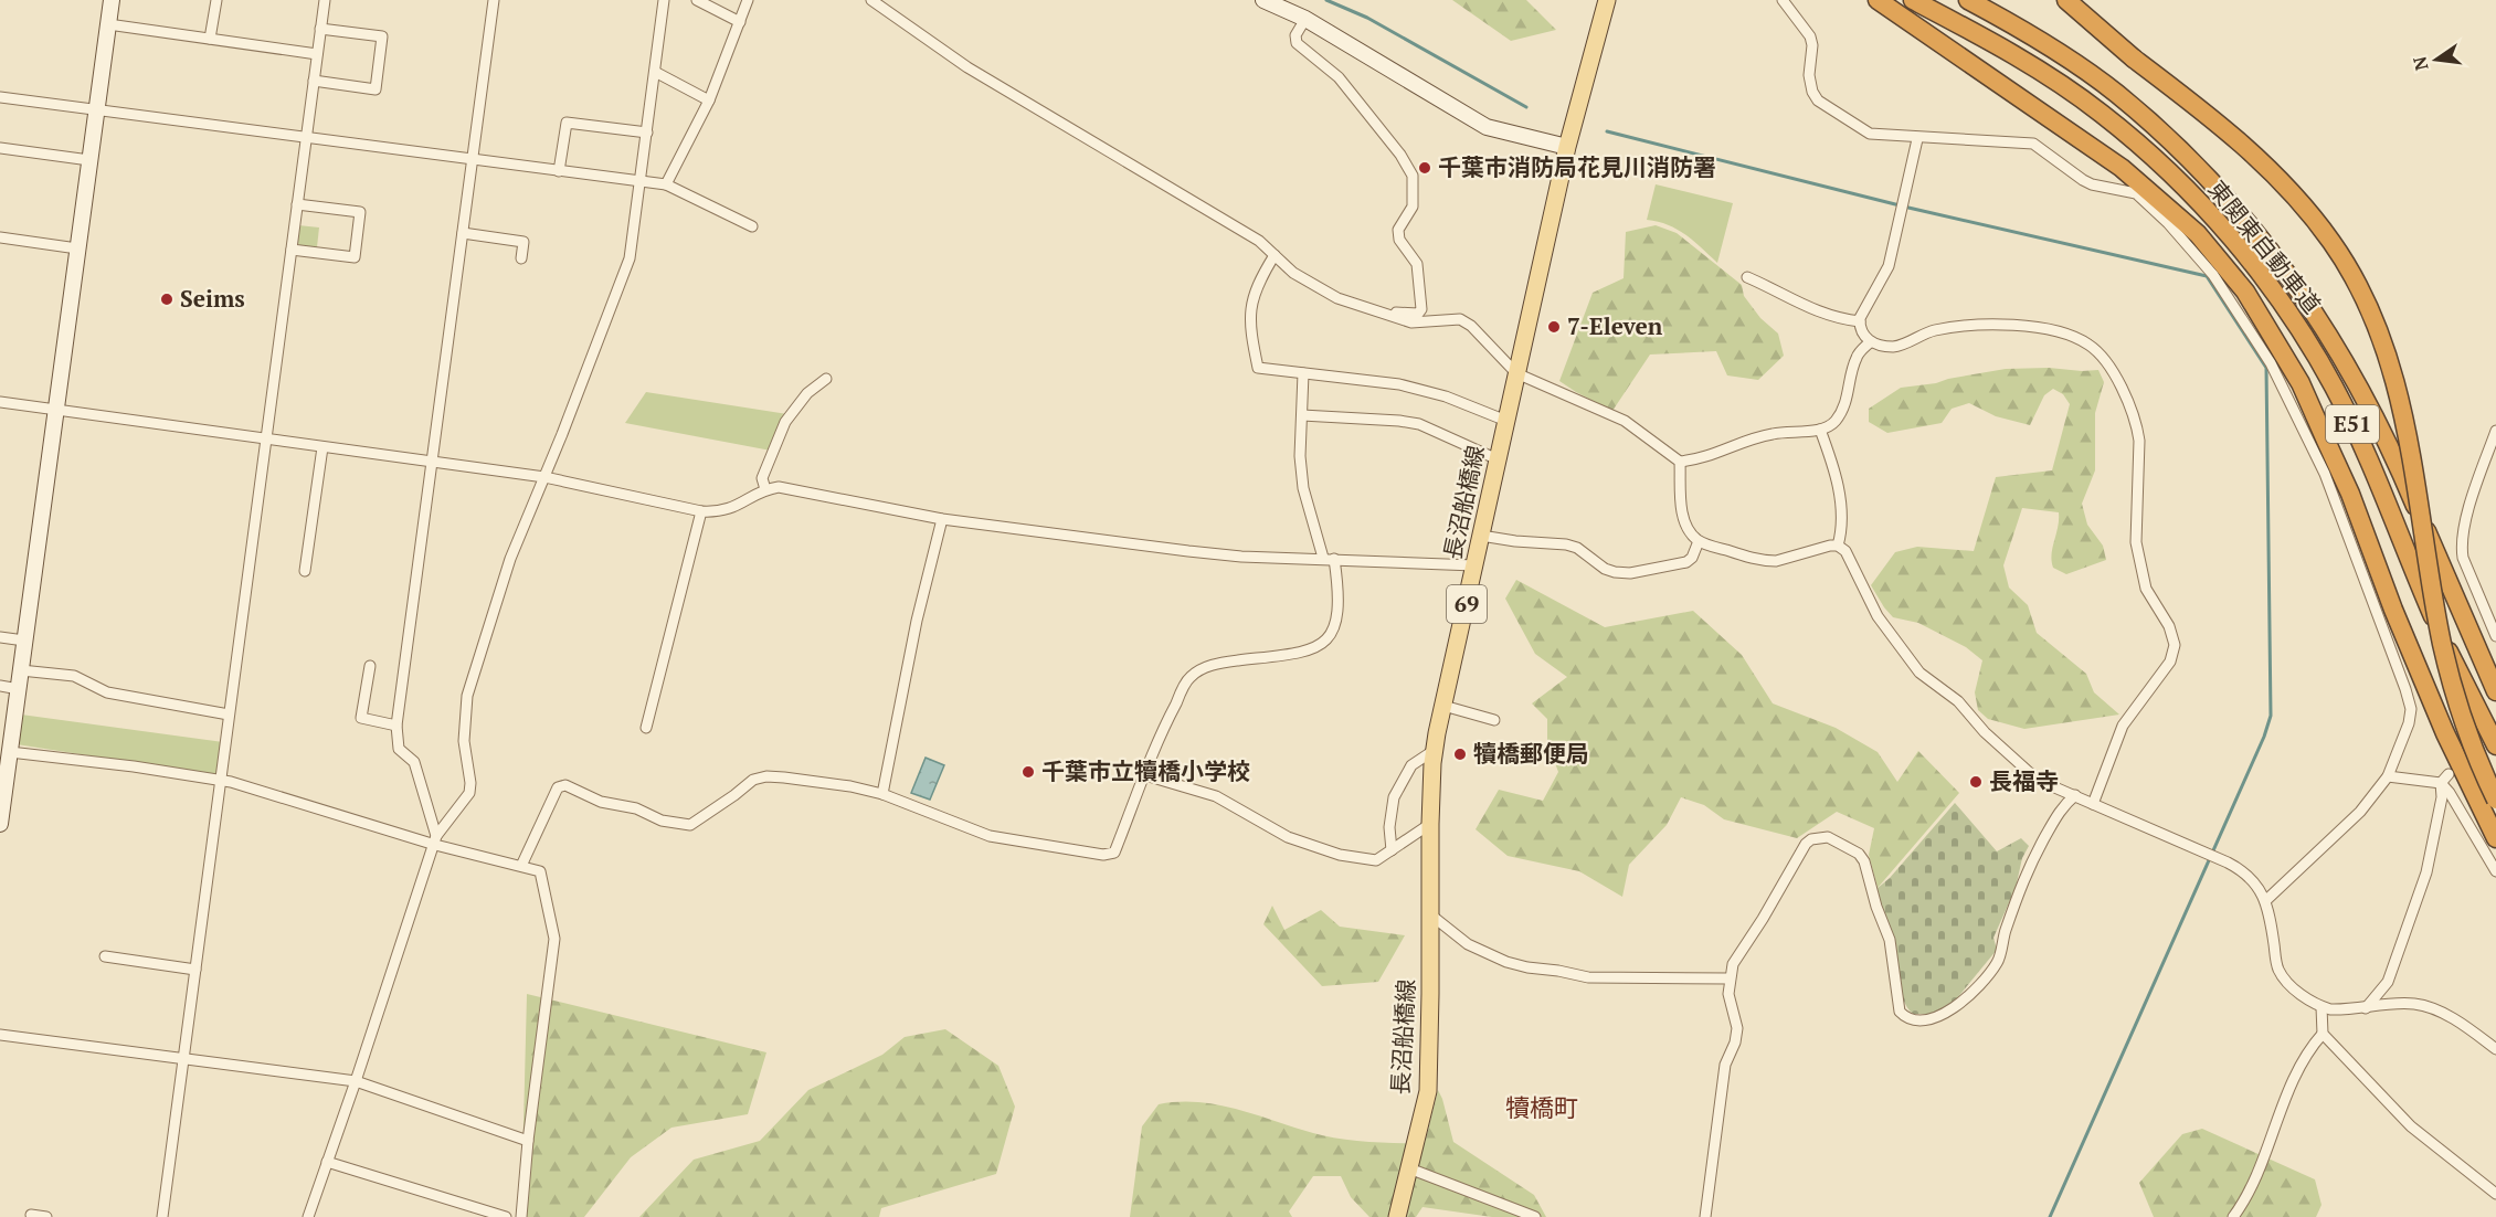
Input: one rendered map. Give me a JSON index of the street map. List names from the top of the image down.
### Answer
{
  "streets": {
    "highway": ["東関東自動車道", "E51"],
    "main road": ["長沼船橋線", "69"]
  },
  "districts": ["犢橋町"],
  "places": [
    "千葉市消防局花見川消防署",
    "Seims",
    "7-Eleven",
    "犢橋郵便局",
    "千葉市立犢橋小学校",
    "長福寺"
  ],
  "north": "left"
}
